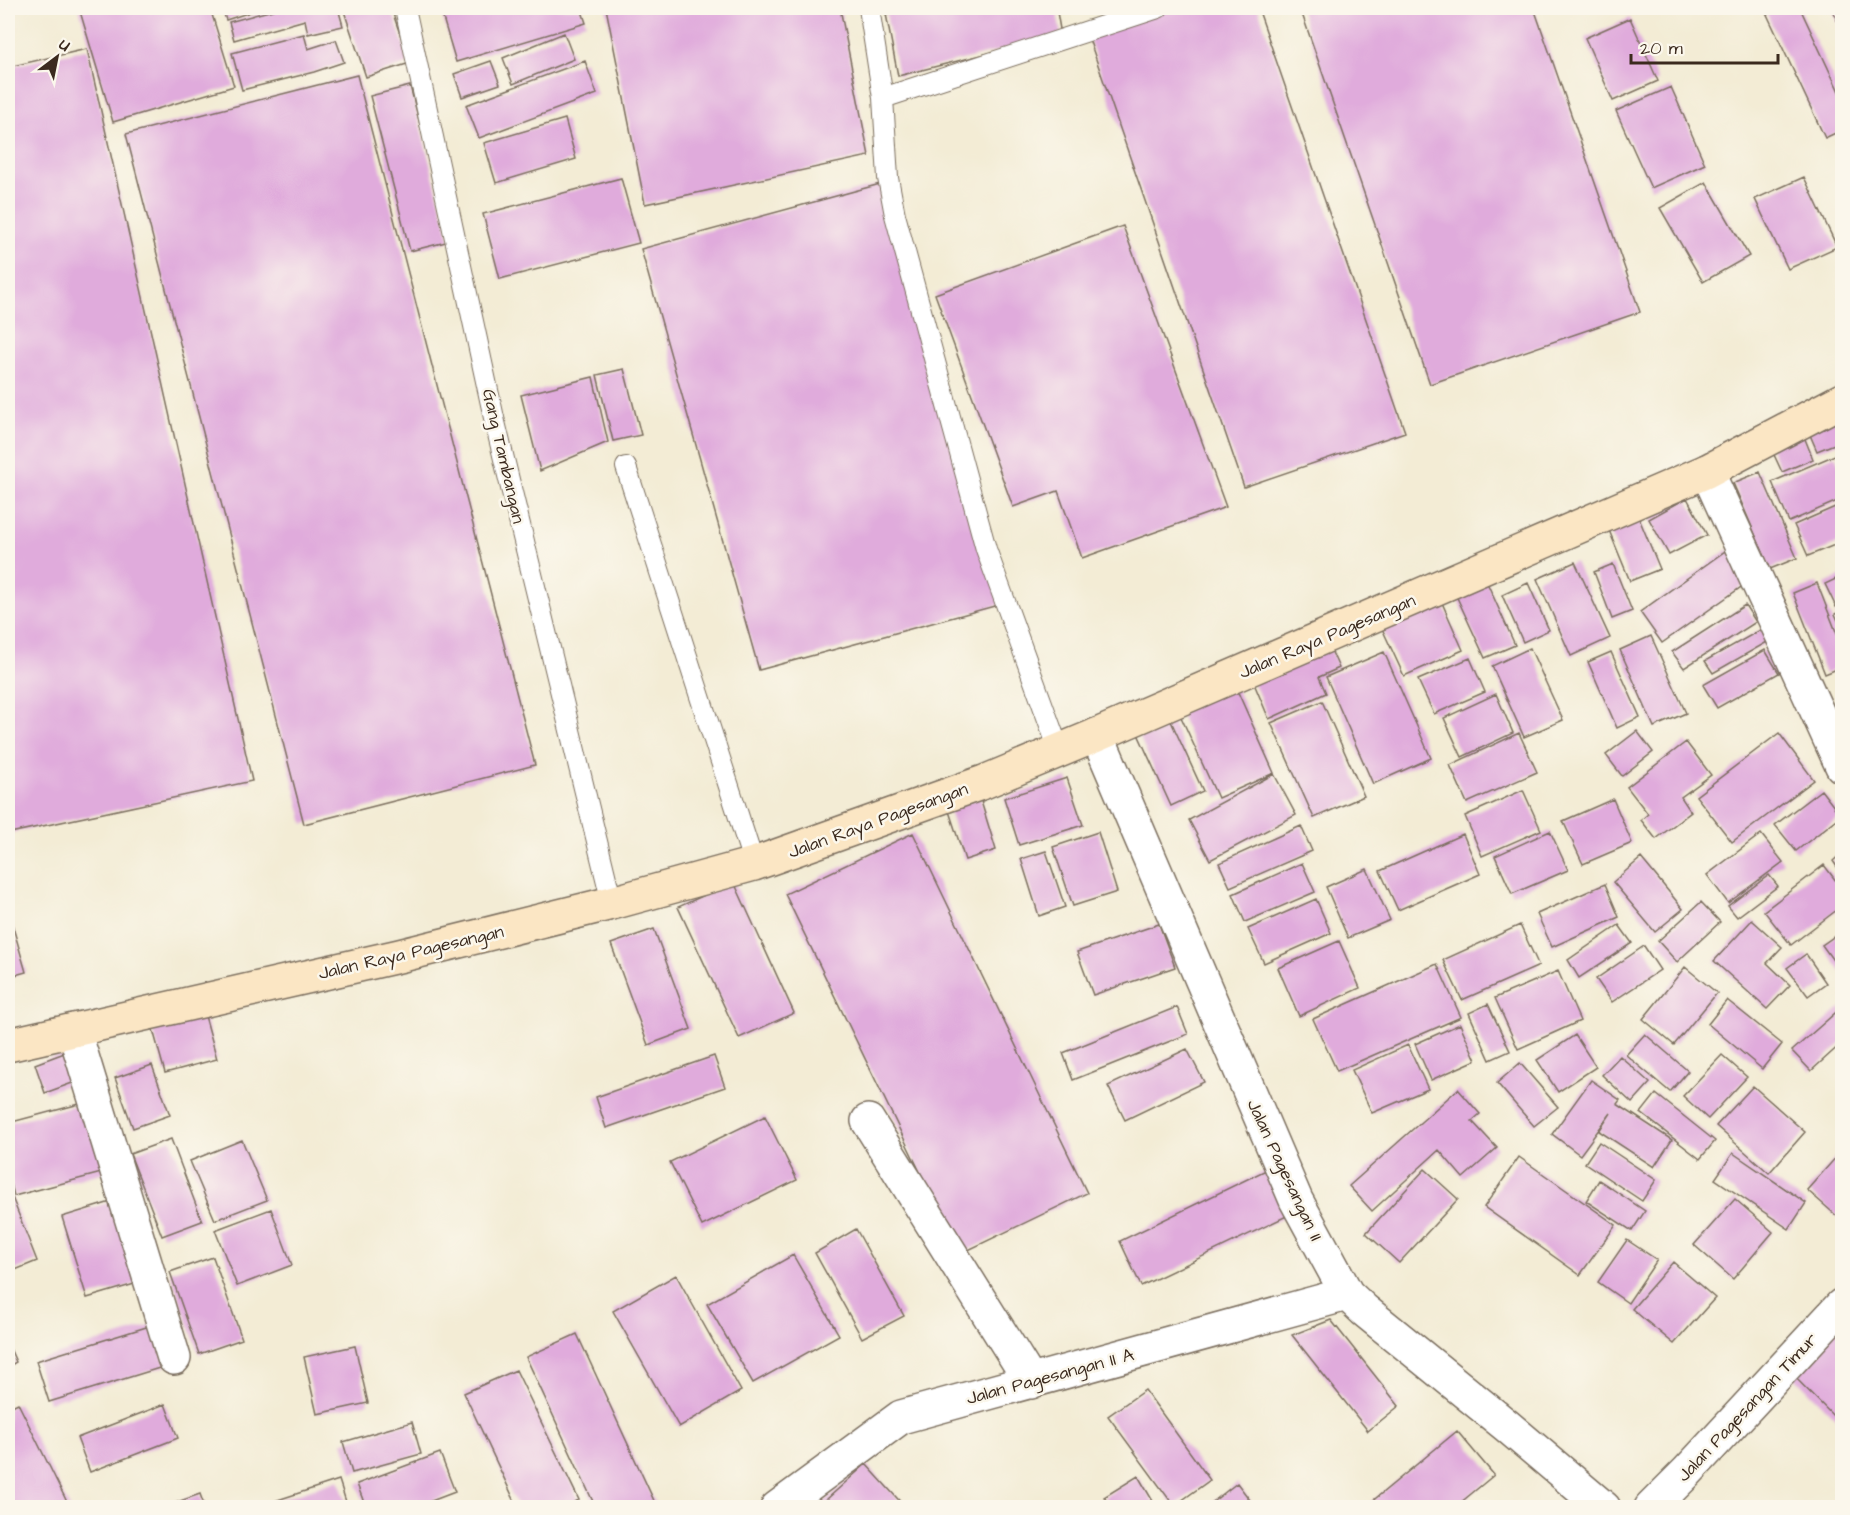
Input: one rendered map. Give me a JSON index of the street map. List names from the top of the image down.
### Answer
{
  "streets": {
    "main road": ["Jalan Raya Pagesangan"],
    "street": ["Jalan Pagesangan II", "Jalan Pagesangan II A", "Jalan Pagesangan Timur"],
    "lane": ["Gang Tambangan"]
  },
  "crossings": [
    ["Gang Tambangan", "Jalan Raya Pagesangan"],
    ["Jalan Raya Pagesangan", "Jalan Pagesangan II"],
    ["Jalan Pagesangan II", "Jalan Pagesangan II A"]
  ],
  "scale_bar": "20 m",
  "north": "top right"
}
